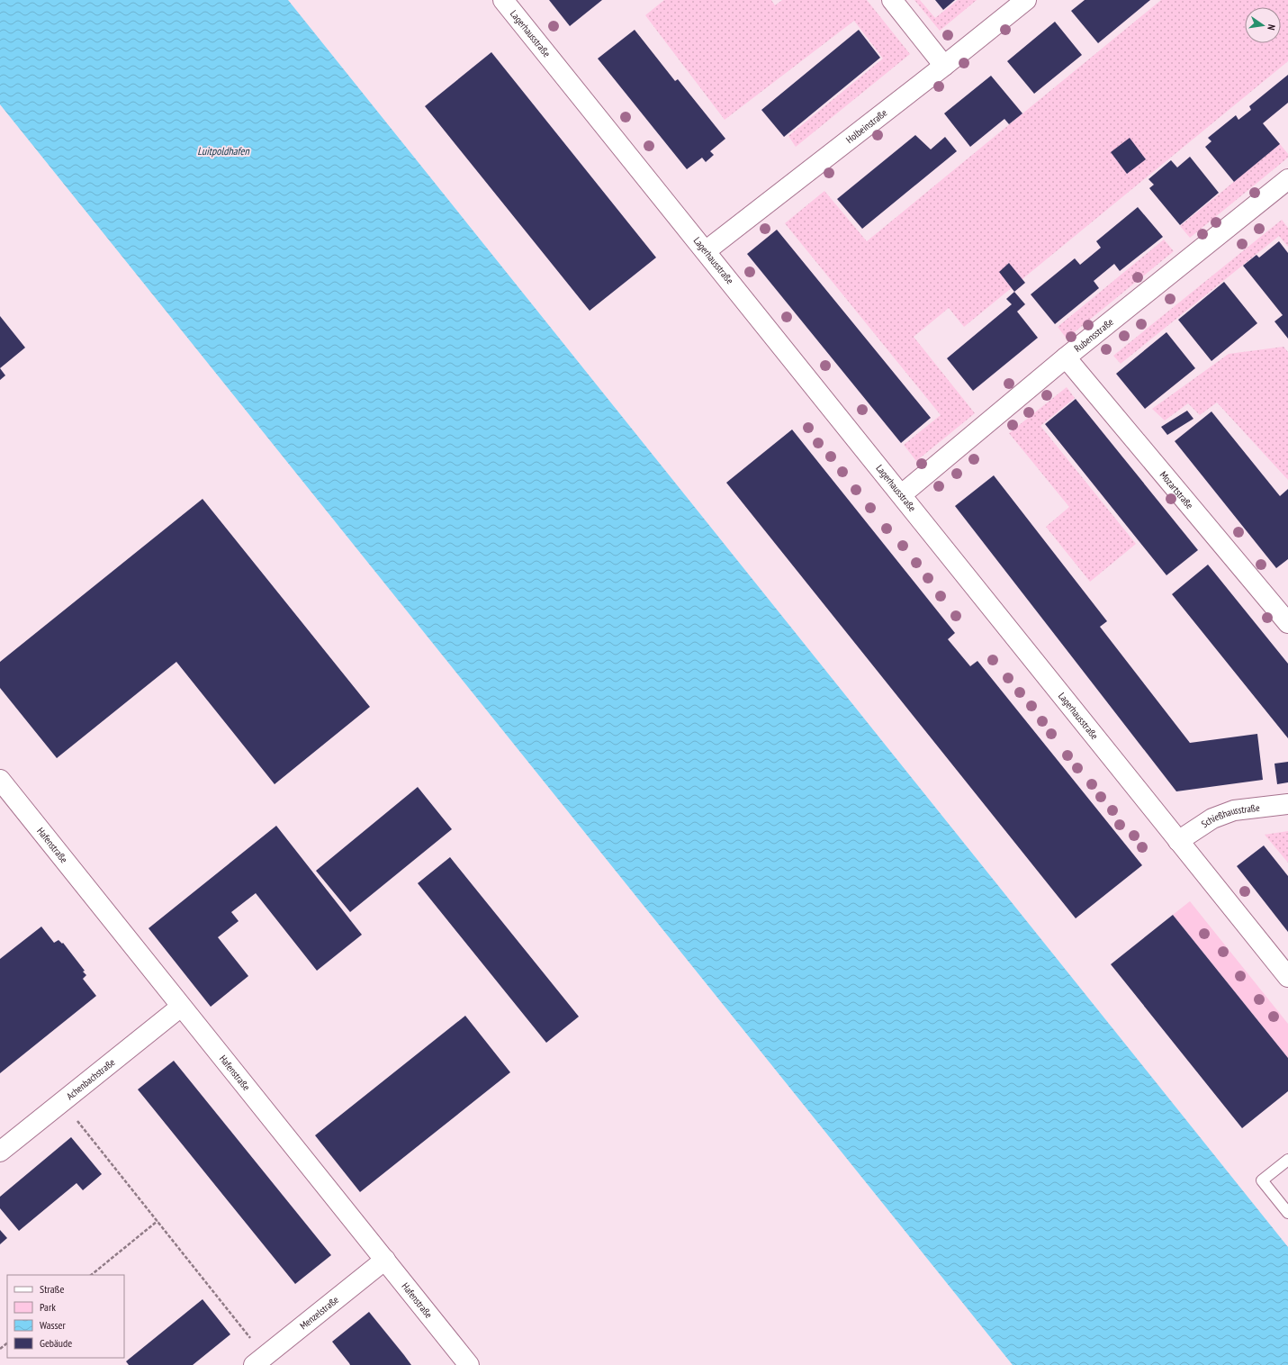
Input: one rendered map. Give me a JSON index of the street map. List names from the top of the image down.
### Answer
{
  "streets": {
    "street": [
      "Lagerhausstraße",
      "Holbeinstraße",
      "Rubensstraße",
      "Mozartstraße",
      "Schießhausstraße",
      "Hafenstraße",
      "Achenbachstraße",
      "Menzelstraße"
    ]
  },
  "crossings": [
    ["Lagerhausstraße", "Holbeinstraße"],
    ["Lagerhausstraße", "Rubensstraße"],
    ["Lagerhausstraße", "Schießhausstraße"],
    ["Rubensstraße", "Mozartstraße"],
    ["Hafenstraße", "Achenbachstraße"],
    ["Hafenstraße", "Menzelstraße"]
  ],
  "water": ["Luitpoldhafen"],
  "legend": [
    "Straße",
    "Park",
    "Wasser",
    "Gebäude"
  ],
  "north": "right"
}
